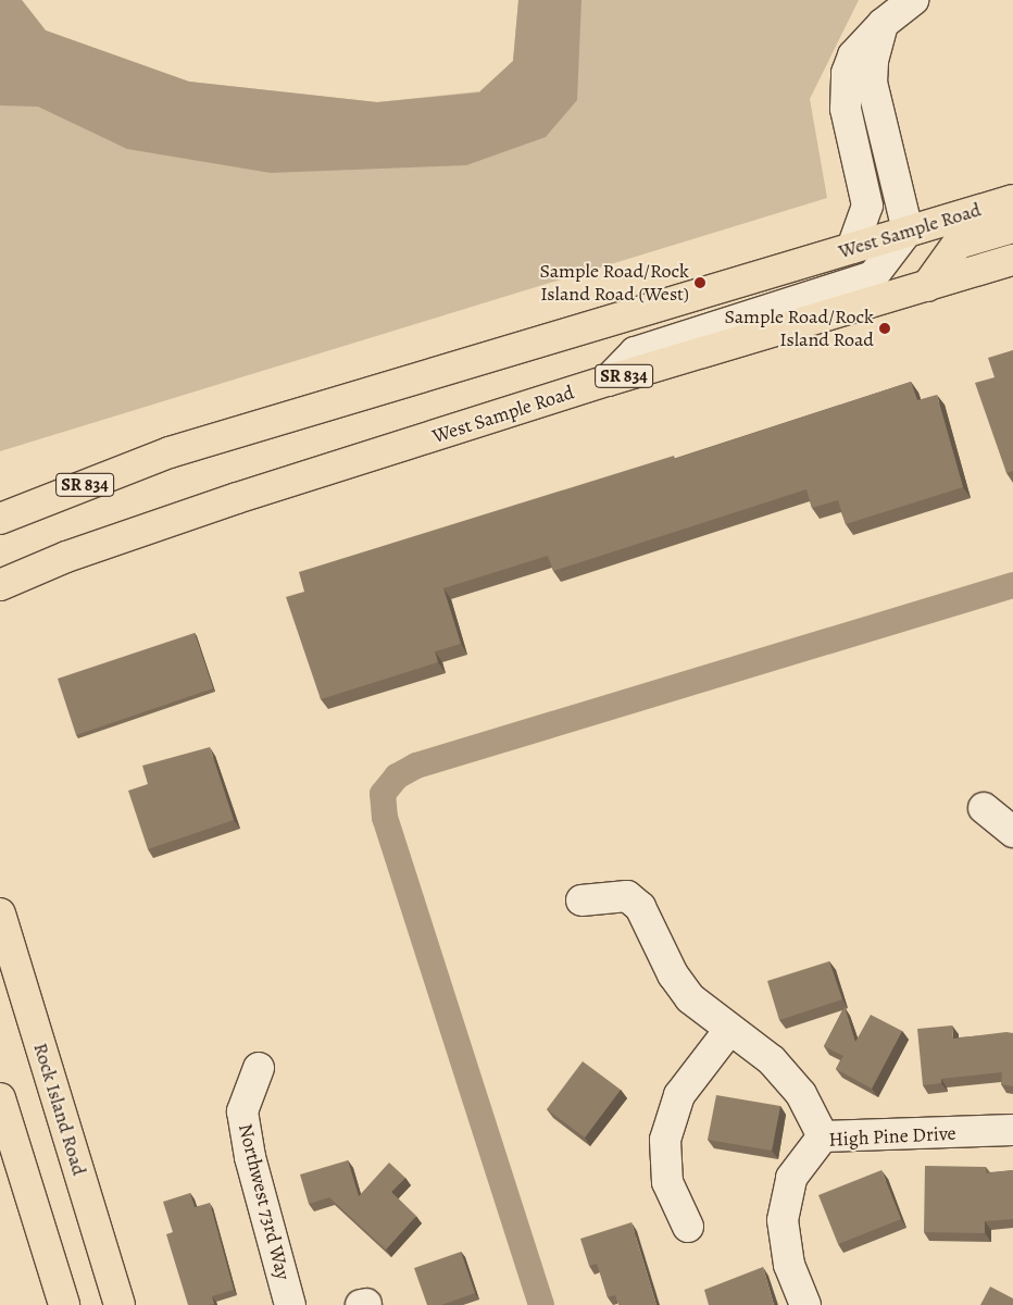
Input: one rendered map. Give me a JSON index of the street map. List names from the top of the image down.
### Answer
{
  "streets": {
    "main road": ["West Sample Road", "SR 834", "Rock Island Road"],
    "street": ["High Pine Drive", "Northwest 73rd Way"]
  },
  "places": ["Sample Road/Rock Island Road (West)", "Sample Road/Rock Island Road"]
}
